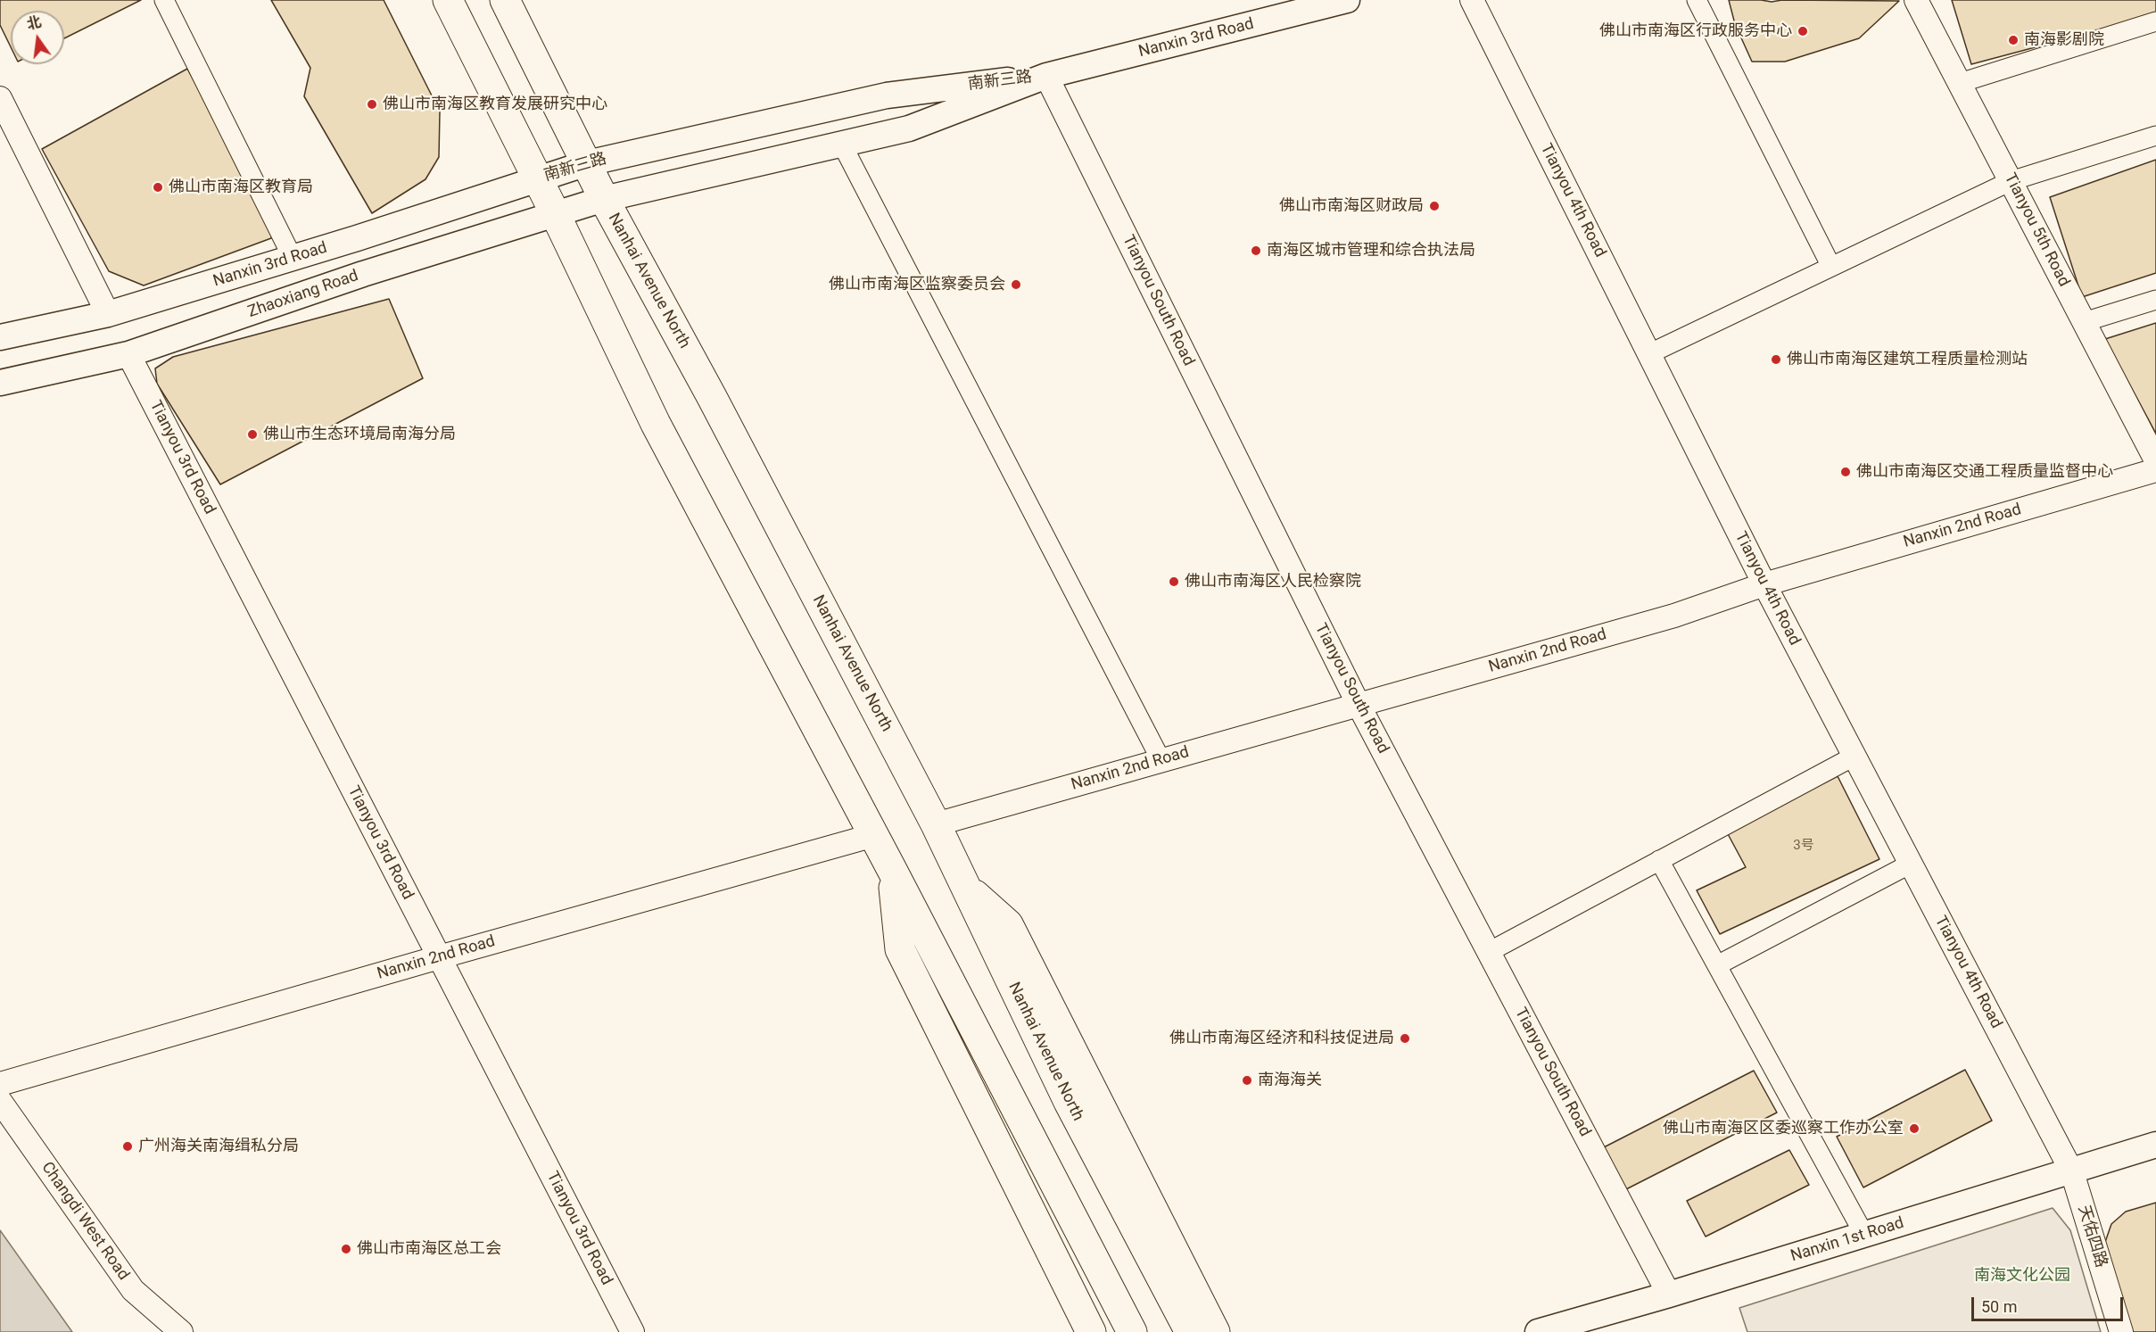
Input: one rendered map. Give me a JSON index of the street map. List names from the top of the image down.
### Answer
{
  "streets": {
    "highway": ["Nanhai Avenue North"],
    "main road": [
      "Nanxin 3rd Road",
      "南新三路",
      "Zhaoxiang Road",
      "Nanxin 1st Road"
    ],
    "street": [
      "Tianyou 4th Road",
      "Tianyou 5th Road",
      "Tianyou South Road",
      "Tianyou 3rd Road",
      "Nanxin 2nd Road",
      "Changdi West Road",
      "天佑四路"
    ]
  },
  "crossings": [
    ["Nanxin 3rd Road", "南新三路"],
    ["Nanxin 3rd Road", "Tianyou South Road"],
    ["南新三路", "Nanhai Avenue North"],
    ["南新三路", "Zhaoxiang Road"],
    ["南新三路", "Tianyou South Road"],
    ["Tianyou 4th Road", "Nanxin 2nd Road"],
    ["Tianyou 4th Road", "天佑四路"],
    ["Tianyou 4th Road", "Nanxin 1st Road"],
    ["Nanhai Avenue North", "Zhaoxiang Road"],
    ["Nanhai Avenue North", "Nanxin 2nd Road"],
    ["Zhaoxiang Road", "Tianyou 3rd Road"],
    ["Tianyou South Road", "Nanxin 2nd Road"],
    ["Tianyou South Road", "Nanxin 1st Road"],
    ["Tianyou 3rd Road", "Nanxin 2nd Road"],
    ["天佑四路", "Nanxin 1st Road"]
  ],
  "parks": ["南海文化公园"],
  "places": [
    "佛山市南海区行政服务中心",
    "南海影剧院",
    "佛山市南海区教育发展研究中心",
    "佛山市南海区教育局",
    "佛山市南海区财政局",
    "南海区城市管理和综合执法局",
    "佛山市南海区监察委员会",
    "佛山市南海区建筑工程质量检测站",
    "佛山市生态环境局南海分局",
    "佛山市南海区交通工程质量监督中心",
    "佛山市南海区人民检察院",
    "佛山市南海区经济和科技促进局",
    "南海海关",
    "佛山市南海区区委巡察工作办公室",
    "广州海关南海缉私分局",
    "佛山市南海区总工会"
  ],
  "house_numbers": ["3号"],
  "scale_bar": "50 m",
  "north": "top"
}
